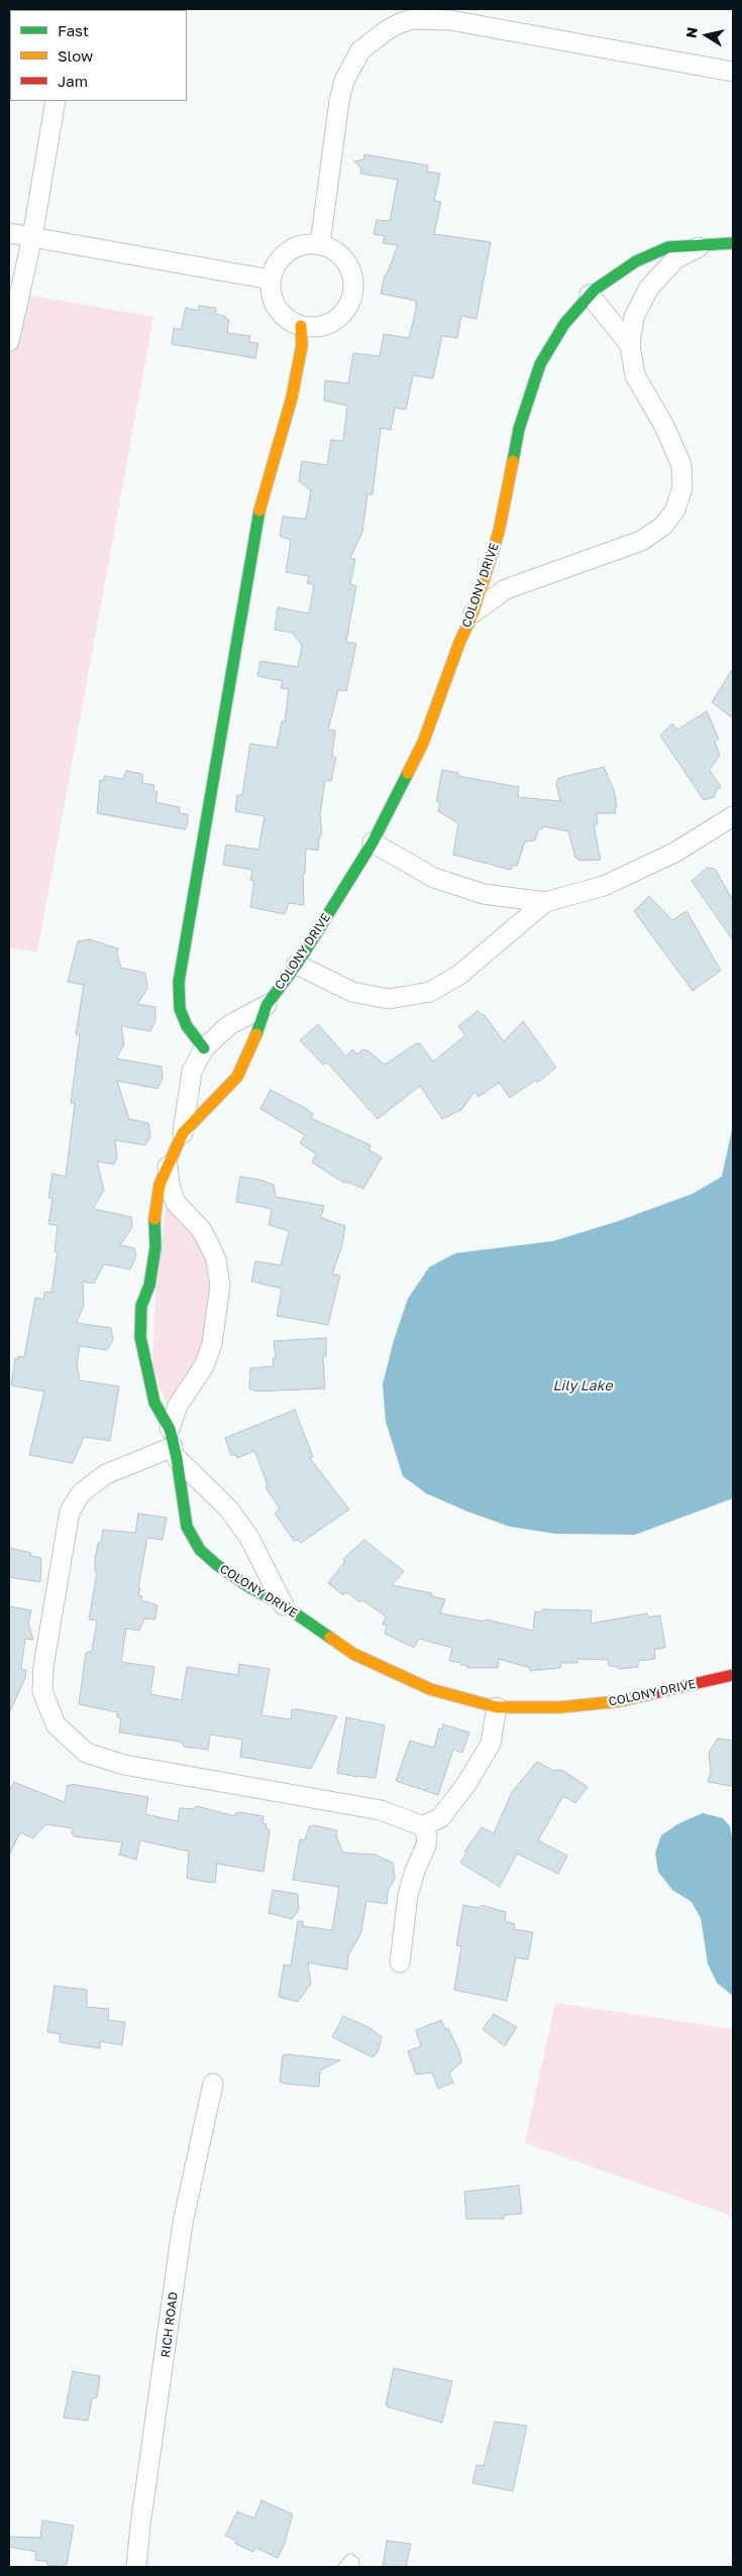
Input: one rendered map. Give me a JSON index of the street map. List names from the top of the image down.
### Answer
{
  "streets": {
    "street": ["COLONY DRIVE", "RICH ROAD"]
  },
  "water": ["Lily Lake"],
  "legend": ["Fast", "Slow", "Jam"],
  "north": "left"
}
